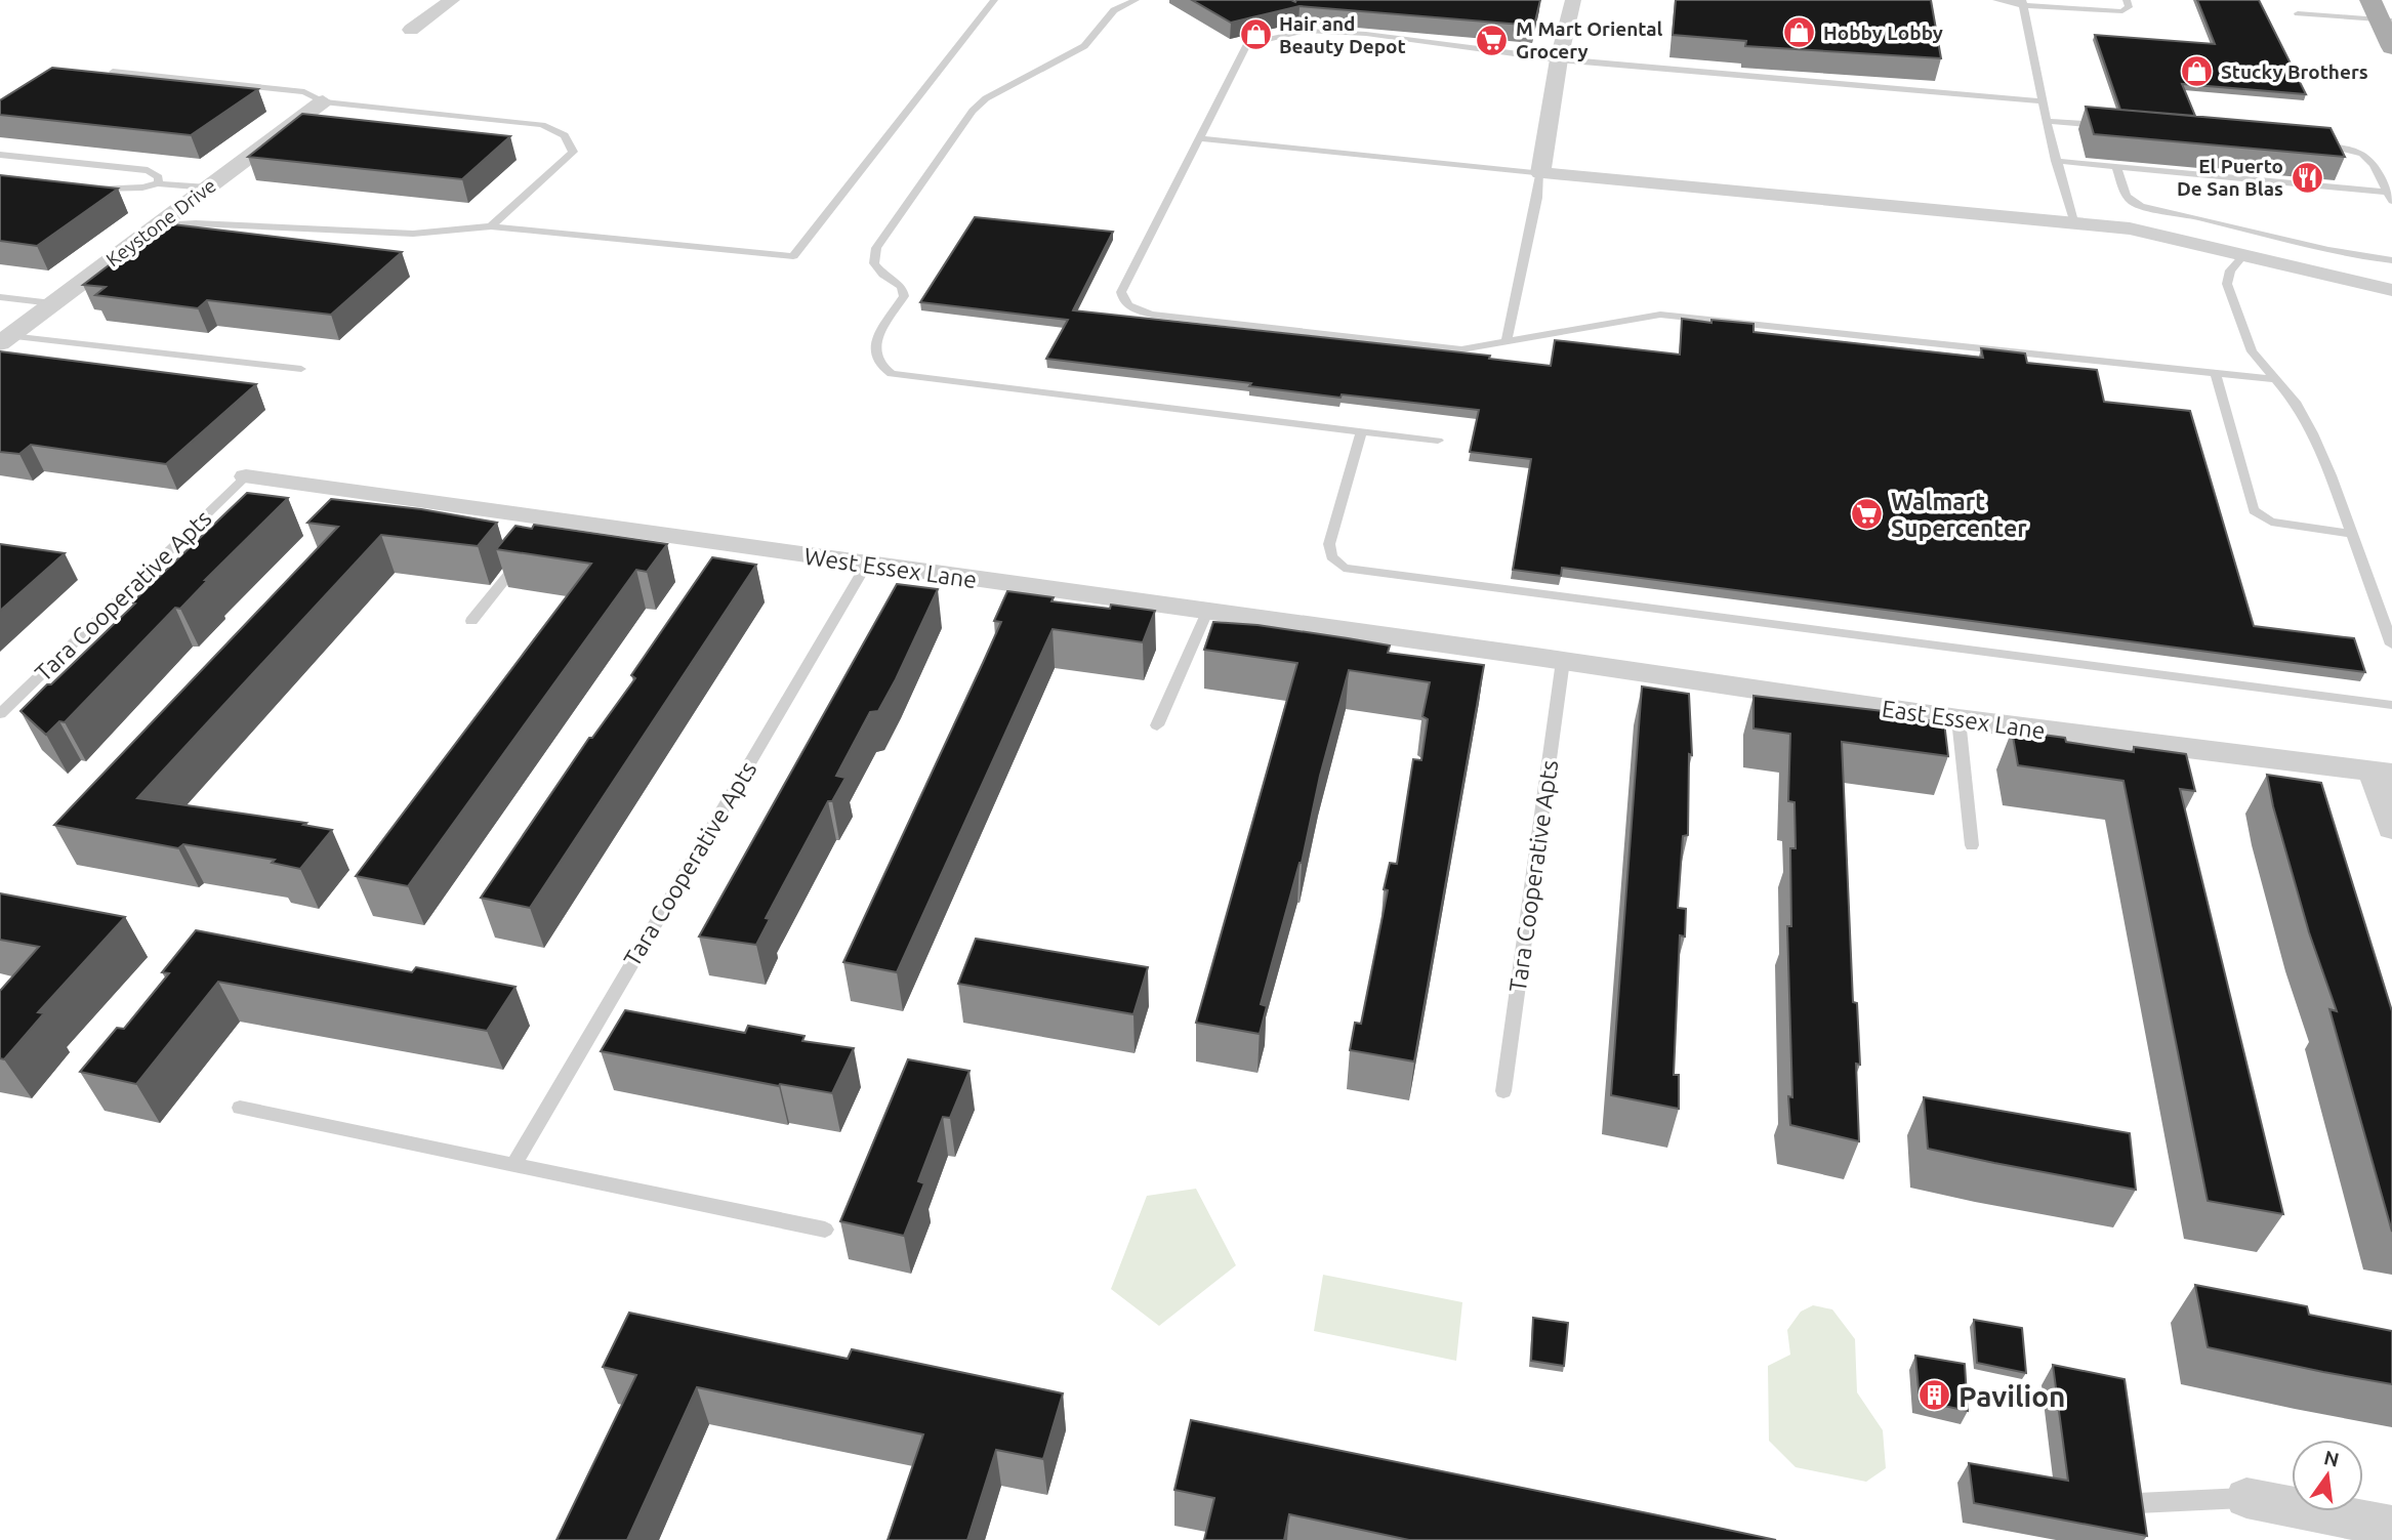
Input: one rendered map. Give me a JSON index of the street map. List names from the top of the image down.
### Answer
{
  "streets": {
    "street": ["Keystone Drive", "West Essex Lane", "East Essex Lane"],
    "lane": ["Tara Cooperative Apts"]
  },
  "crossings": [
    ["West Essex Lane", "Tara Cooperative Apts"],
    ["West Essex Lane", "East Essex Lane"],
    ["Tara Cooperative Apts", "East Essex Lane"]
  ],
  "places": {
    "shop": ["Hobby Lobby", "Hair and Beauty Depot", "Stucky Brothers"],
    "supermarket": ["M Mart Oriental Grocery", "Walmart Supercenter"],
    "restaurant": ["El Puerto De San Blas"],
    "building": ["Pavilion"]
  },
  "north": "top"
}
